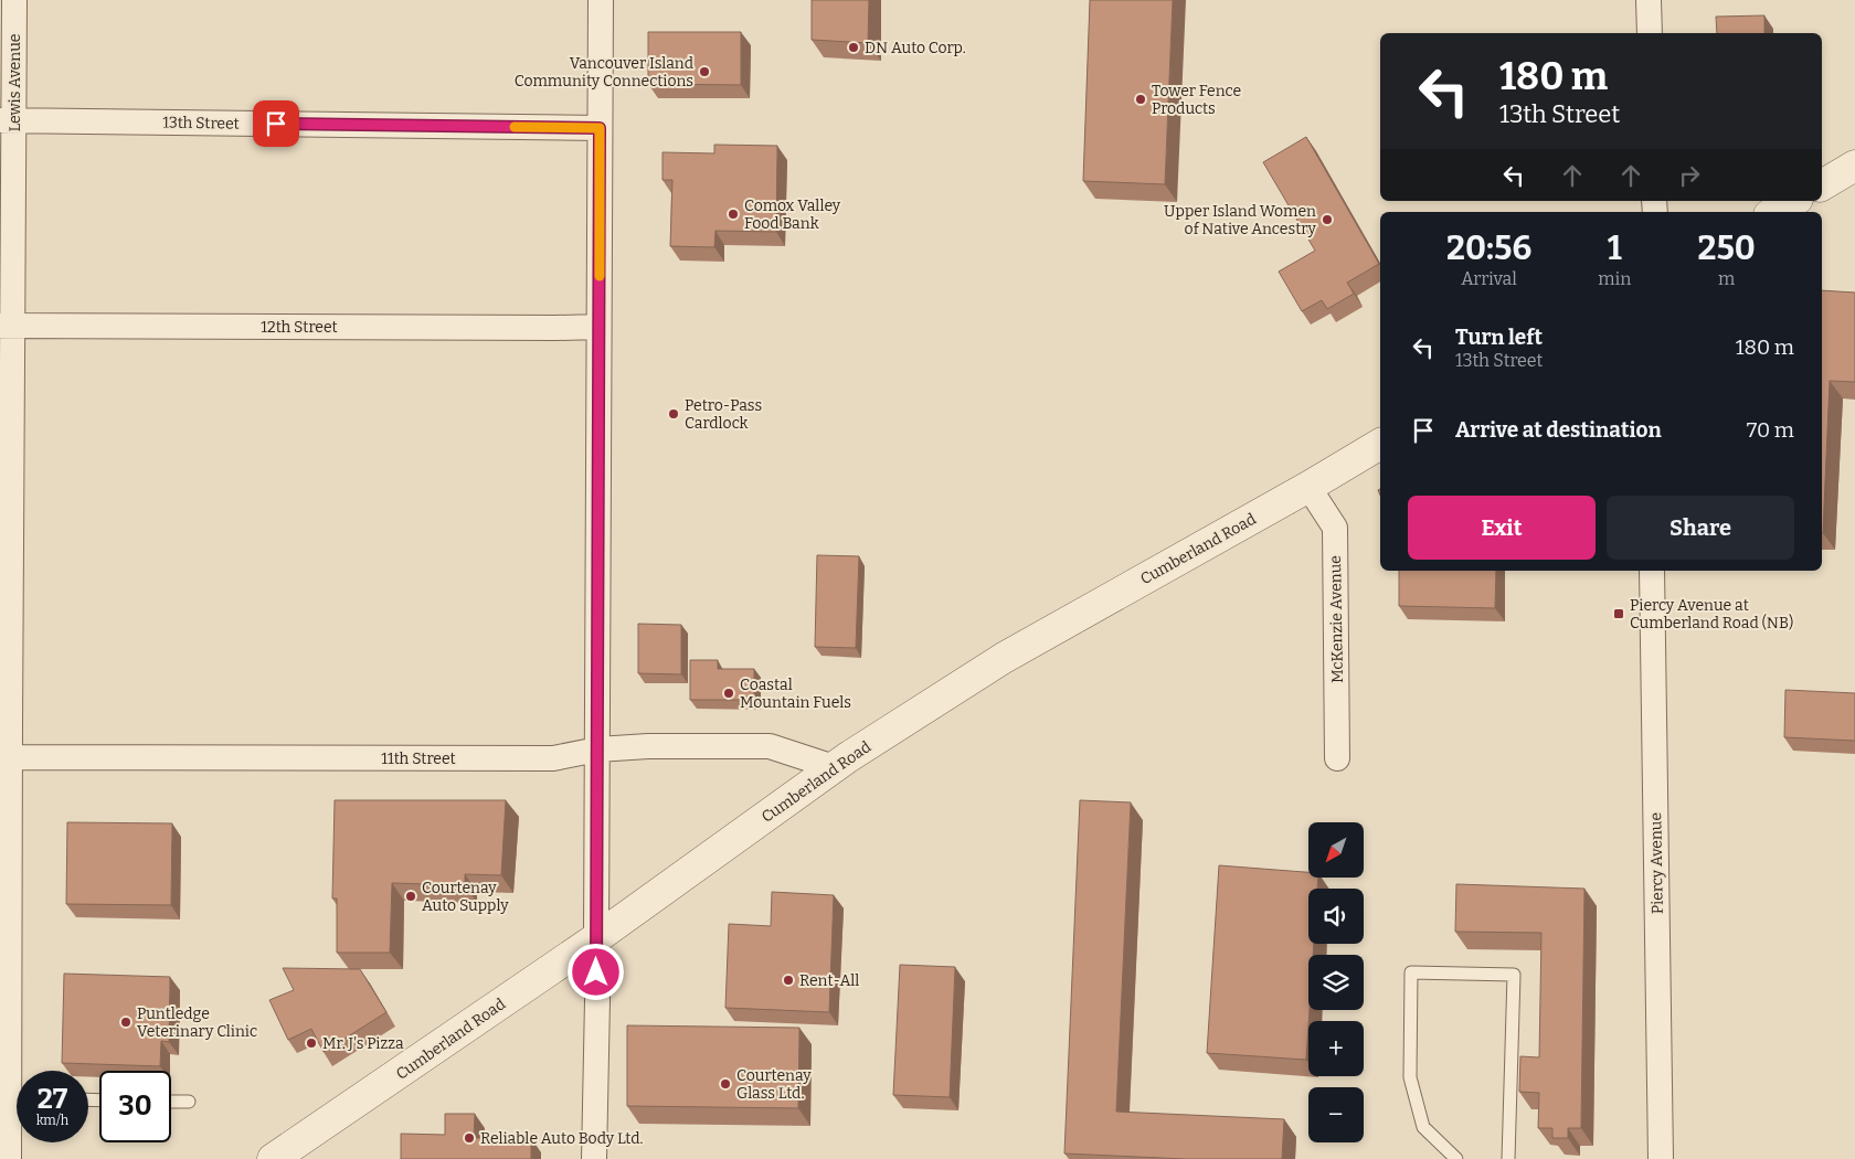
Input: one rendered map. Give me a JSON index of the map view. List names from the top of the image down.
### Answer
{
  "streets": {
    "street": [
      "Lewis Avenue",
      "13th Street",
      "12th Street",
      "Cumberland Road",
      "McKenzie Avenue",
      "11th Street",
      "Piercy Avenue"
    ]
  },
  "crossings": [
    ["Lewis Avenue", "13th Street"],
    ["Lewis Avenue", "12th Street"],
    ["Lewis Avenue", "11th Street"],
    ["Cumberland Road", "McKenzie Avenue"],
    ["Cumberland Road", "11th Street"]
  ],
  "places": {
    "other": [
      "DN Auto Corp.",
      "Vancouver Island Community Connections",
      "Tower Fence Products",
      "Comox Valley Food Bank",
      "Upper Island Women of Native Ancestry",
      "Petro-Pass Cardlock",
      "Coastal Mountain Fuels",
      "Courtenay Auto Supply",
      "Rent-All",
      "Puntledge Veterinary Clinic",
      "Mr. J's Pizza",
      "Courtenay Glass Ltd.",
      "Reliable Auto Body Ltd."
    ],
    "transit": ["Piercy Avenue at Cumberland Road (NB)"]
  },
  "north": "bottom left",
  "page": {
    "turn": ["180 m", "13th Street"],
    "eta": [
      "20:56",
      "Arrival",
      "1",
      "min",
      "250",
      "m"
    ],
    "list": [
      {
        "name": "Turn left",
        "note": "13th Street",
        "value": "180 m"
      },
      {
        "name": "Arrive at destination",
        "value": "70 m"
      }
    ],
    "buttons": ["Exit", "Share"],
    "map_buttons": ["+", "−"],
    "speed": "27 km/h",
    "limit": "30"
  }
}
